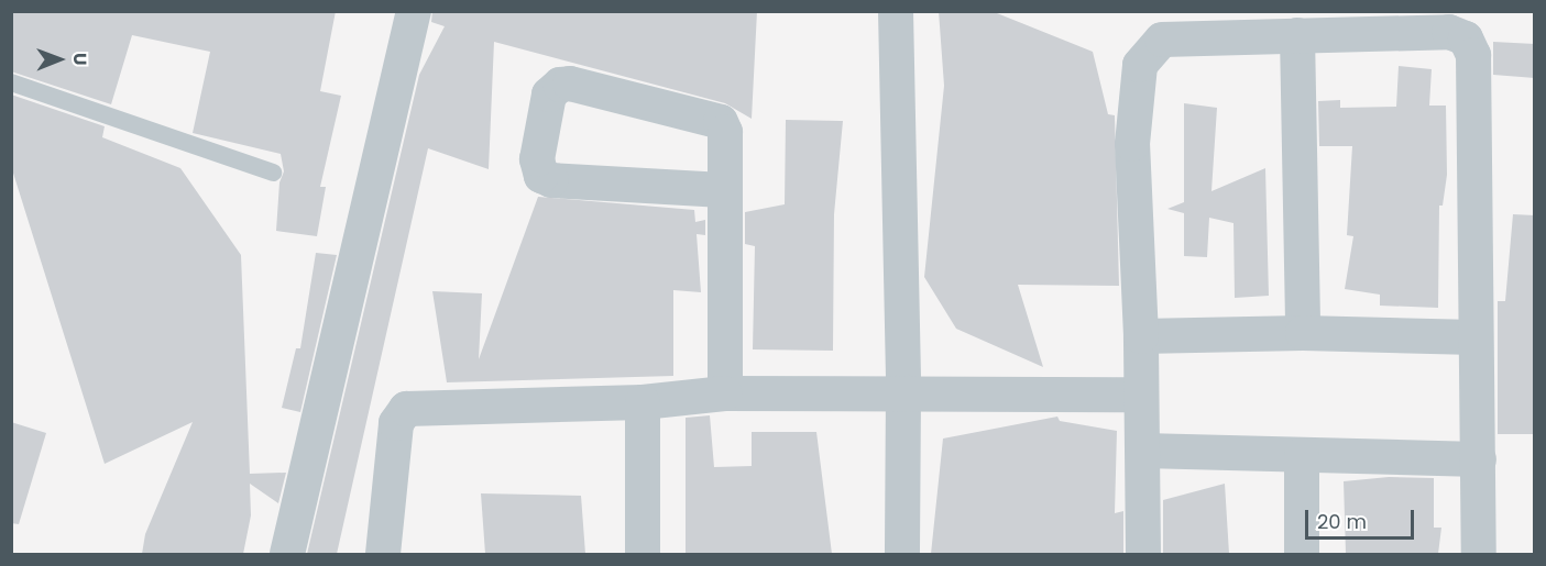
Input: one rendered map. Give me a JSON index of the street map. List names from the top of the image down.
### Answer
{
  "scale_bar": "20 m",
  "north": "right"
}
